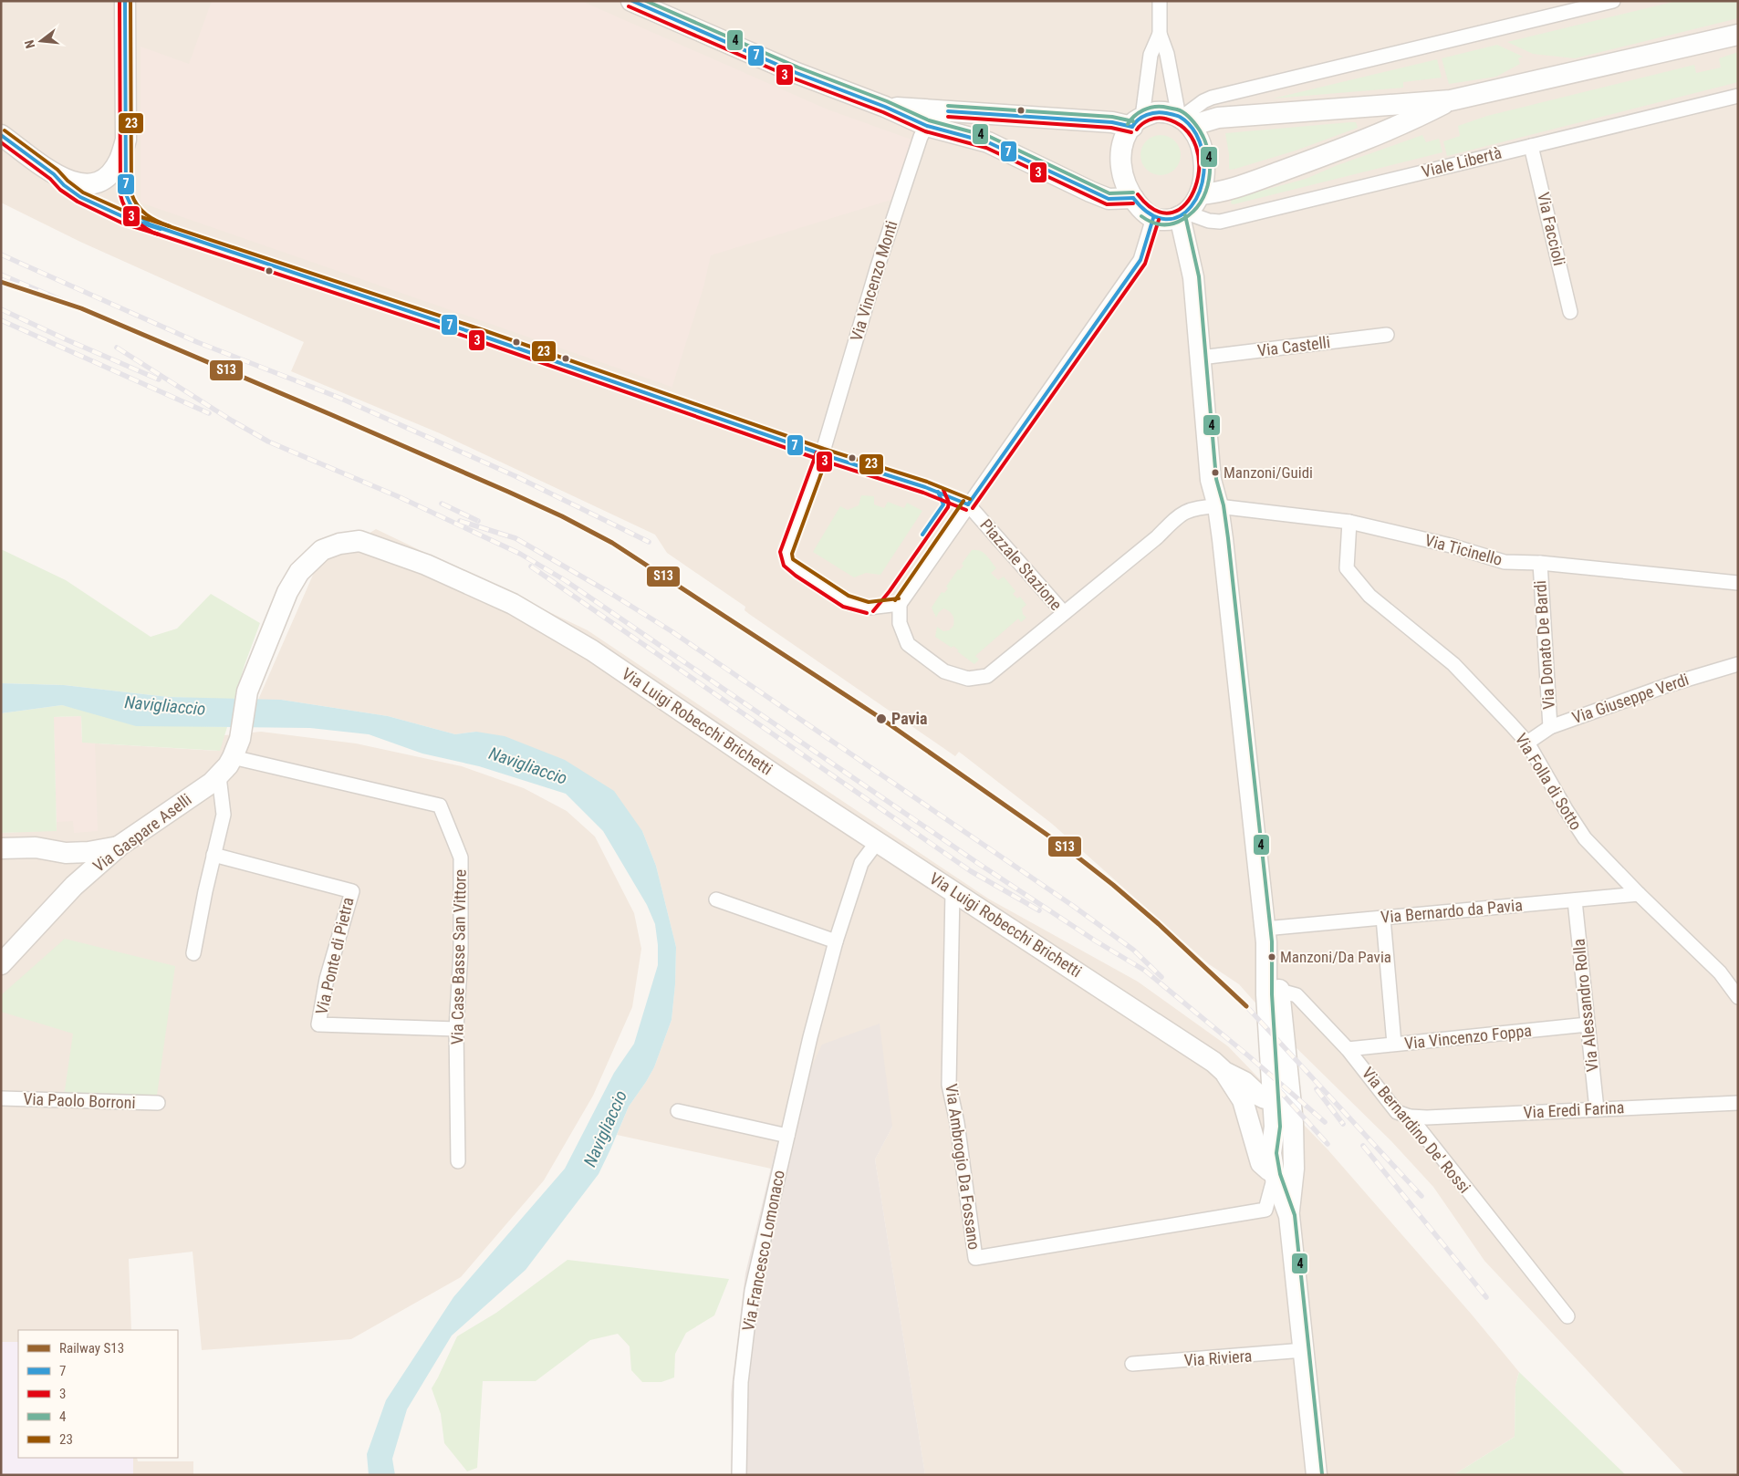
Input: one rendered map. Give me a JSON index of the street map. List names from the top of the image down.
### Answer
{
  "streets": {
    "street": [
      "Viale Libertà",
      "Via Faccioli",
      "Via Vincenzo Monti",
      "Via Castelli",
      "Via Ticinello",
      "Piazzale Stazione",
      "Via Donato De Bardi",
      "Via Giuseppe Verdi",
      "Via Luigi Robecchi Brichetti",
      "Via Folla di Sotto",
      "Via Gaspare Aselli",
      "Via Bernardo da Pavia",
      "Via Ponte di Pietra",
      "Via Case Basse San Vittore",
      "Via Alessandro Rolla",
      "Via Vincenzo Foppa",
      "Via Paolo Borroni",
      "Via Eredi Farina",
      "Via Bernardino De' Rossi",
      "Via Ambrogio Da Fossano",
      "Via Francesco Lomonaco",
      "Via Riviera"
    ]
  },
  "crossings": [
    ["Viale Libertà", "Via Faccioli"],
    ["Via Vincenzo Monti", "Piazzale Stazione"],
    ["Via Ticinello", "Piazzale Stazione"],
    ["Via Ticinello", "Via Donato De Bardi"],
    ["Via Ticinello", "Via Folla di Sotto"],
    ["Via Donato De Bardi", "Via Giuseppe Verdi"],
    ["Via Giuseppe Verdi", "Via Folla di Sotto"],
    ["Via Luigi Robecchi Brichetti", "Via Gaspare Aselli"],
    ["Via Luigi Robecchi Brichetti", "Via Case Basse San Vittore"],
    ["Via Luigi Robecchi Brichetti", "Via Ambrogio Da Fossano"],
    ["Via Luigi Robecchi Brichetti", "Via Francesco Lomonaco"],
    ["Via Folla di Sotto", "Via Bernardo da Pavia"],
    ["Via Gaspare Aselli", "Via Case Basse San Vittore"],
    ["Via Bernardo da Pavia", "Via Alessandro Rolla"],
    ["Via Ponte di Pietra", "Via Case Basse San Vittore"],
    ["Via Alessandro Rolla", "Via Vincenzo Foppa"],
    ["Via Alessandro Rolla", "Via Eredi Farina"],
    ["Via Vincenzo Foppa", "Via Bernardino De' Rossi"],
    ["Via Eredi Farina", "Via Bernardino De' Rossi"]
  ],
  "water": ["Navigliaccio"],
  "places": ["Manzoni/Guidi", "Pavia", "Manzoni/Da Pavia"],
  "lines": [
    "transit line 7",
    "transit line 3",
    "transit line 4",
    "transit line 23",
    "rail line S13"
  ],
  "legend": [
    "Railway S13",
    "7",
    "3",
    "4",
    "23"
  ],
  "north": "left"
}
